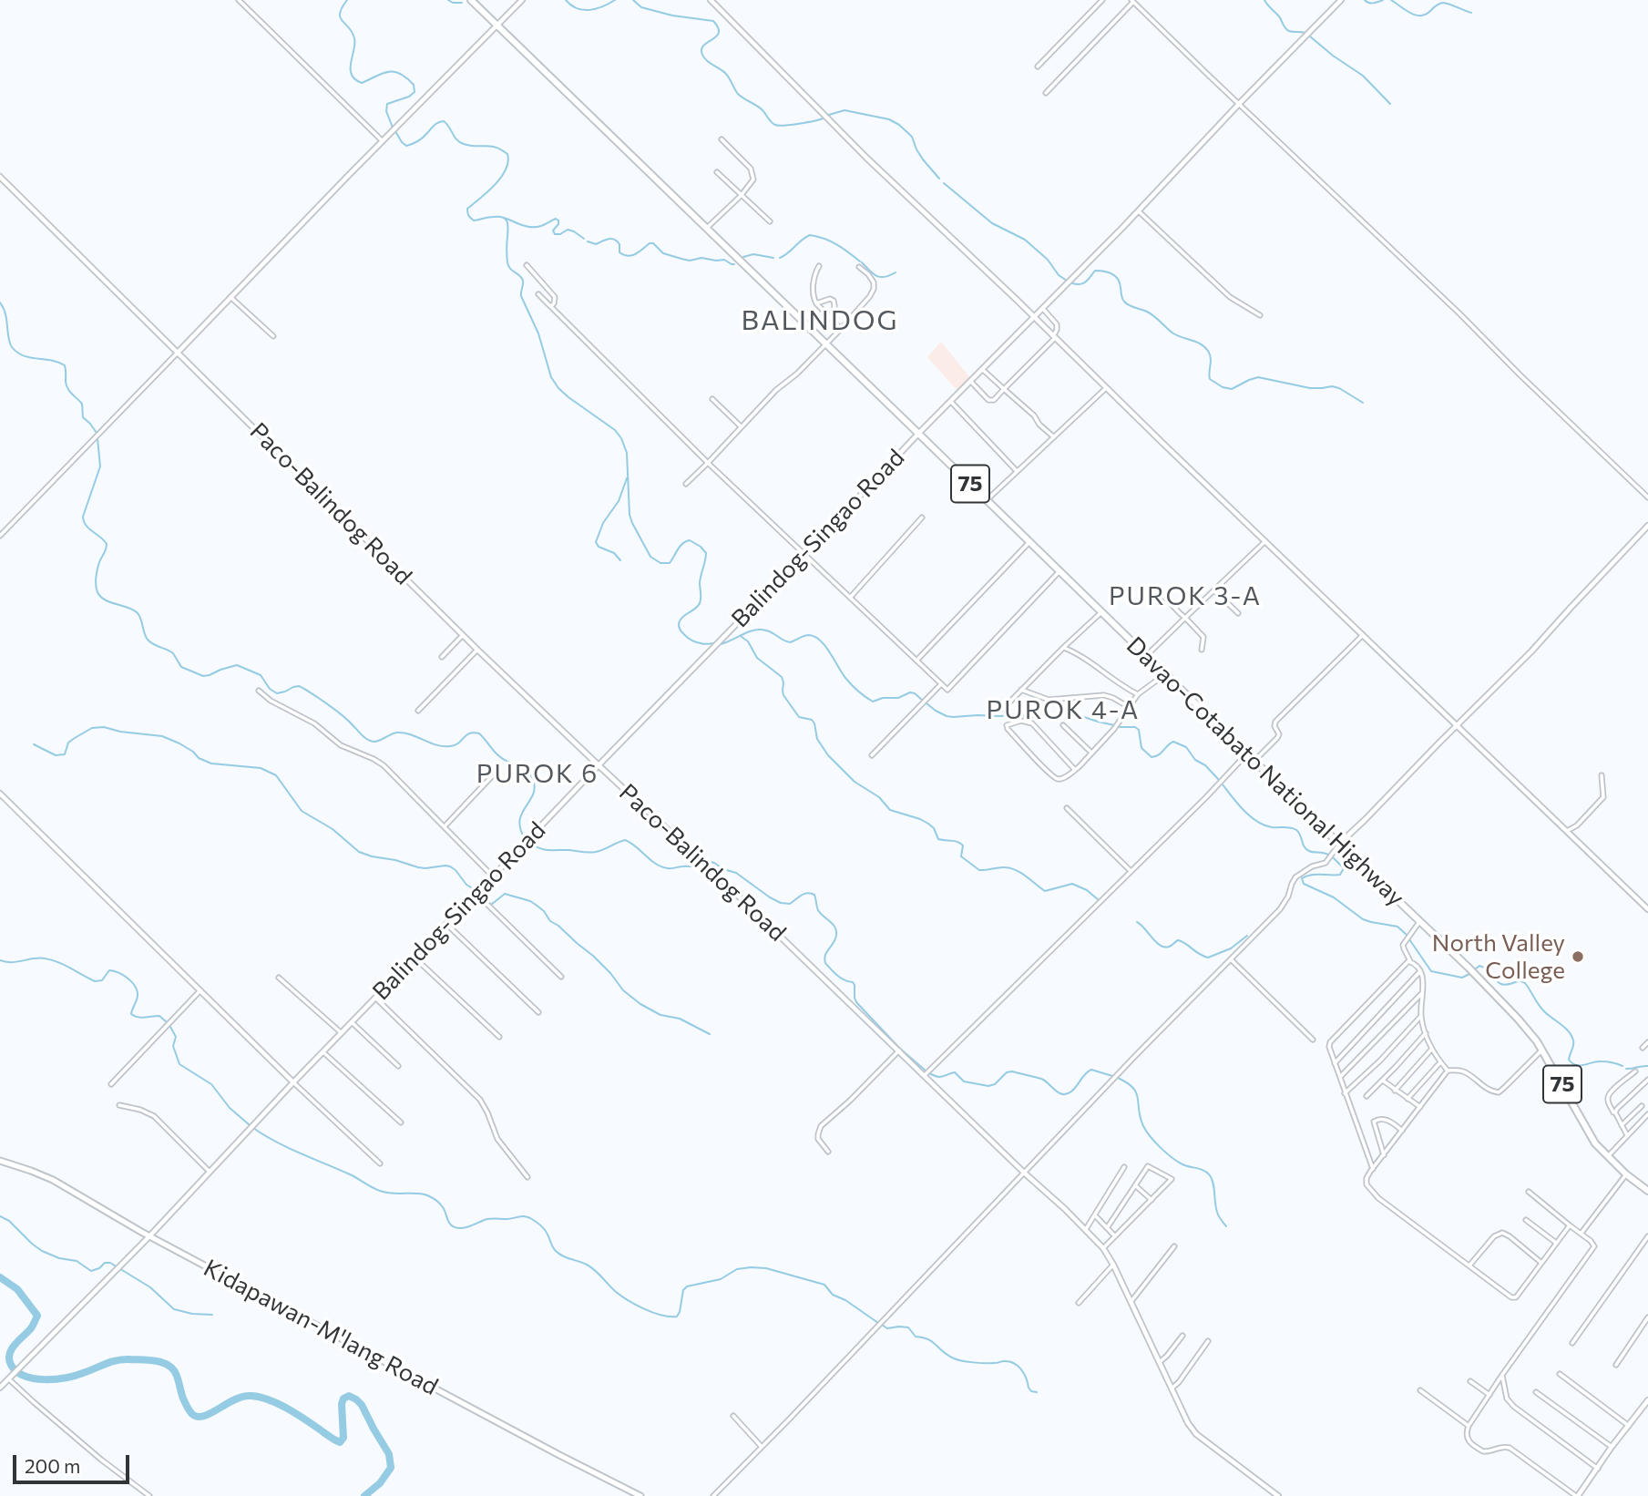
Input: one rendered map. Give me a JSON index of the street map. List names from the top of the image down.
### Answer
{
  "streets": {
    "highway": ["75", "Davao-Cotabato National Highway"],
    "main road": ["Kidapawan-M'lang Road"],
    "street": ["Paco-Balindog Road", "Balindog-Singao Road"]
  },
  "crossings": [
    ["Paco-Balindog Road", "Balindog-Singao Road"],
    ["Balindog-Singao Road", "Davao-Cotabato National Highway"],
    ["Balindog-Singao Road", "Kidapawan-M'lang Road"]
  ],
  "districts": [
    "BALINDOG",
    "PUROK 3-A",
    "PUROK 4-A",
    "PUROK 6"
  ],
  "places": ["North Valley College"],
  "scale_bar": "200 m"
}
